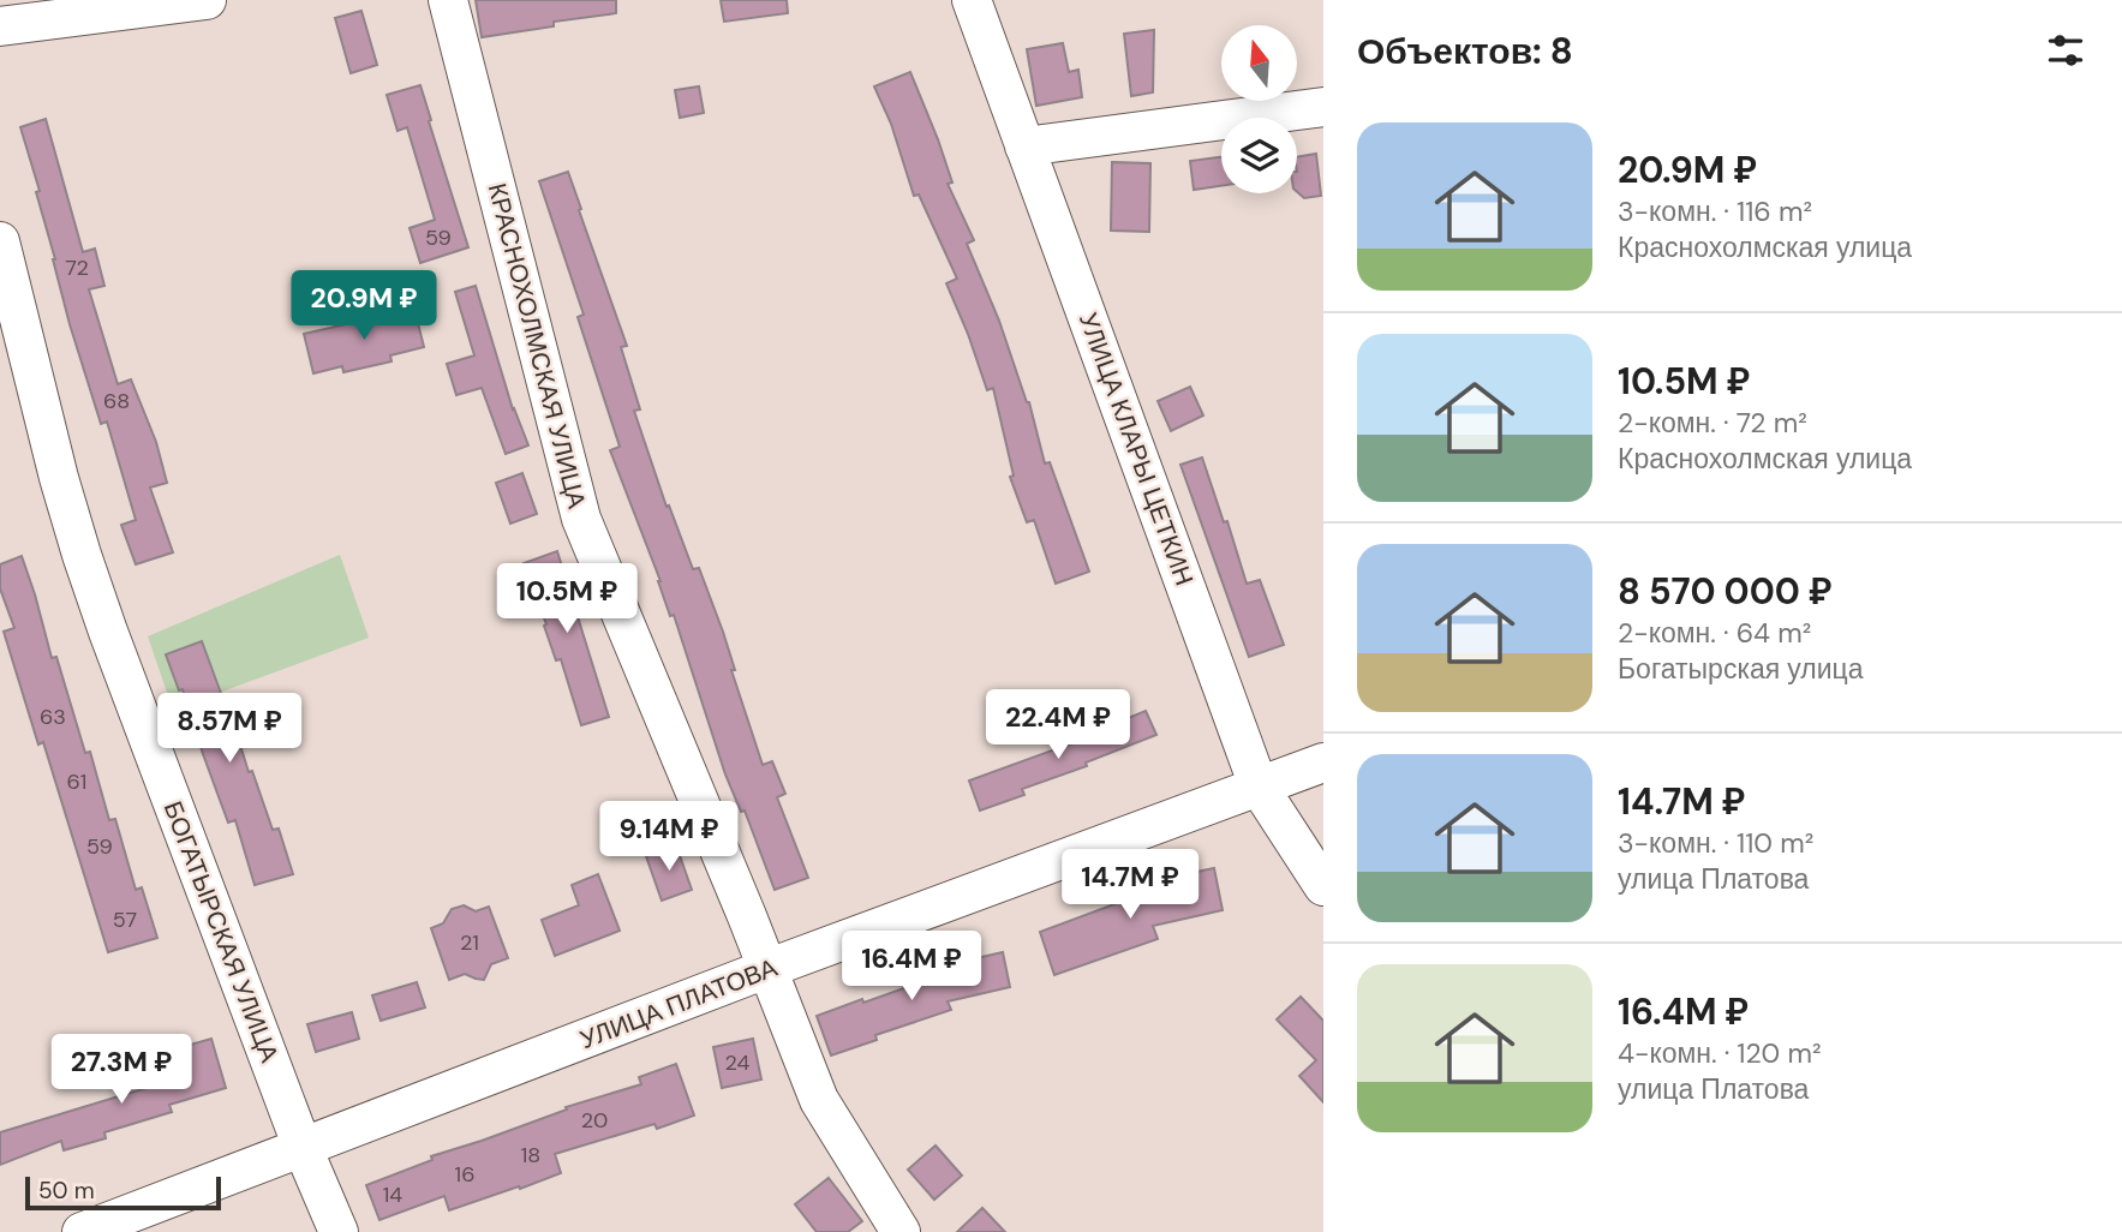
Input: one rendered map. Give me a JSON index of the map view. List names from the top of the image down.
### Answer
{
  "streets": {
    "street": [
      "КРАСНОХОЛМСКАЯ УЛИЦА",
      "УЛИЦА КЛАРЫ ЦЕТКИН",
      "БОГАТЫРСКАЯ УЛИЦА",
      "УЛИЦА ПЛАТОВА"
    ]
  },
  "crossings": [
    ["КРАСНОХОЛМСКАЯ УЛИЦА", "УЛИЦА ПЛАТОВА"],
    ["УЛИЦА КЛАРЫ ЦЕТКИН", "УЛИЦА ПЛАТОВА"],
    ["БОГАТЫРСКАЯ УЛИЦА", "УЛИЦА ПЛАТОВА"]
  ],
  "house_numbers": [
    "59",
    "72",
    "68",
    "63",
    "61",
    "59",
    "57",
    "21",
    "24",
    "20",
    "18",
    "16",
    "14"
  ],
  "scale_bar": "50 m",
  "north": "top",
  "page": {
    "heading": "Объектов: 8",
    "list": [
      {
        "name": "20.9M ₽",
        "note": "3-комн. · 116 m² · Краснохолмская улица"
      },
      {
        "name": "10.5M ₽",
        "note": "2-комн. · 72 m² · Краснохолмская улица"
      },
      {
        "name": "8 570 000 ₽",
        "note": "2-комн. · 64 m² · Богатырская улица"
      },
      {
        "name": "14.7M ₽",
        "note": "3-комн. · 110 m² · улица Платова"
      },
      {
        "name": "16.4M ₽",
        "note": "4-комн. · 120 m² · улица Платова"
      }
    ],
    "price": [
      "20.9M ₽",
      "10.5M ₽",
      "22.4M ₽",
      "8.57M ₽",
      "9.14M ₽",
      "14.7M ₽",
      "16.4M ₽",
      "27.3M ₽"
    ],
    "scale": "50 m"
  }
}
